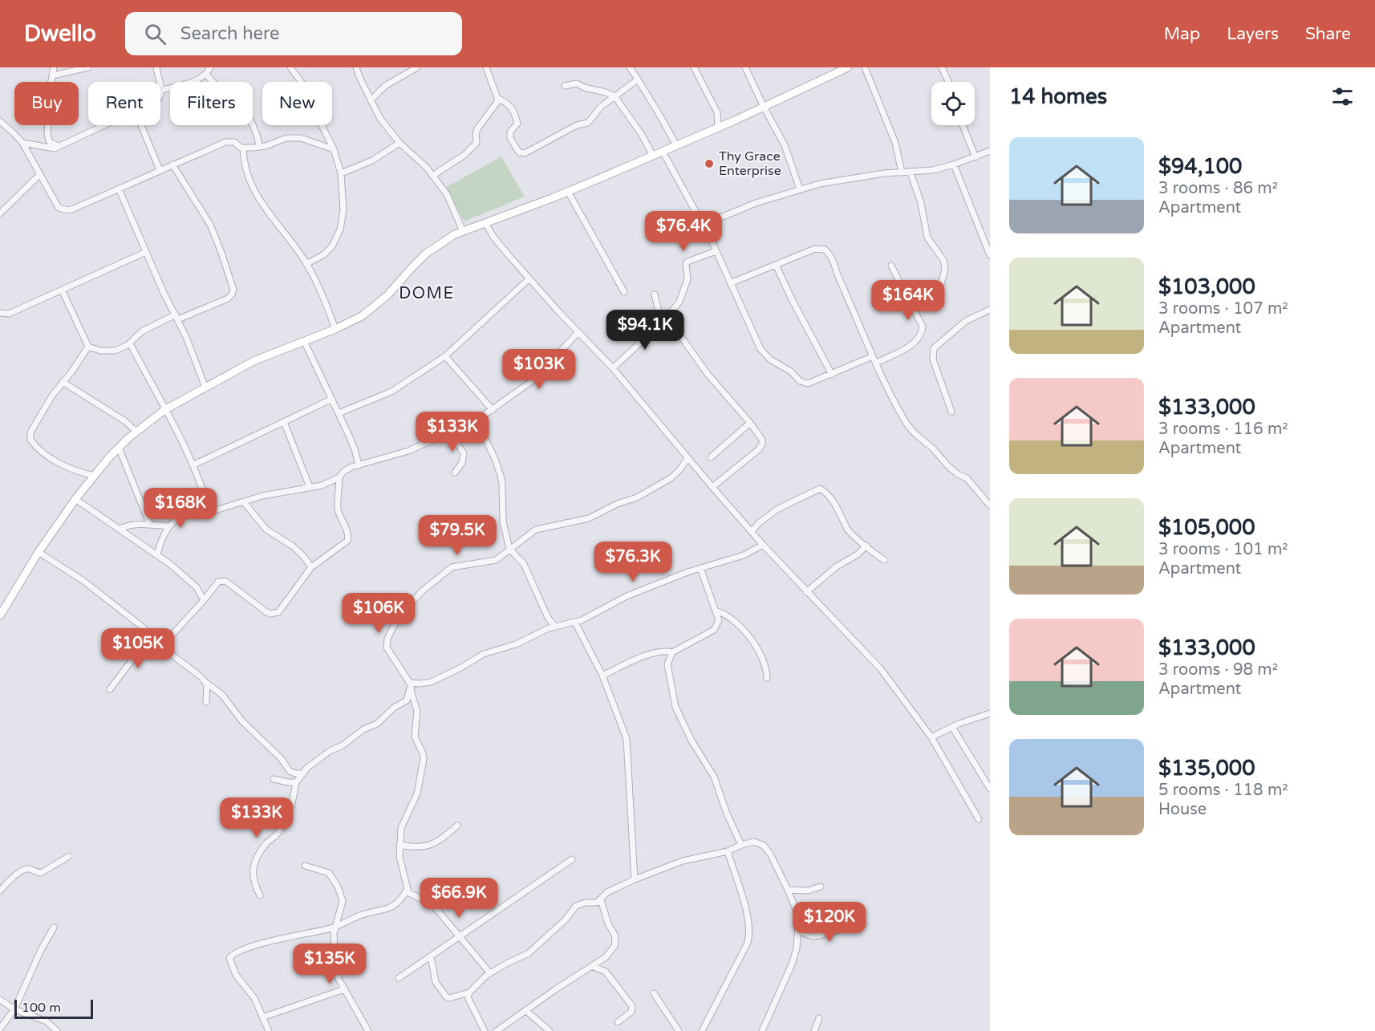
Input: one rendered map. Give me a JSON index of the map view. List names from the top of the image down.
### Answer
{
  "districts": ["DOME"],
  "places": ["Thy Grace Enterprise"],
  "scale_bar": "100 m",
  "page": {
    "header": "Dwello",
    "search": "Search here",
    "nav": ["Map", "Layers", "Share"],
    "heading": "14 homes",
    "chip": [
      "Buy",
      "Rent",
      "Filters",
      "New"
    ],
    "list": [
      {
        "name": "$94,100",
        "note": "3 rooms · 86 m² · Apartment"
      },
      {
        "name": "$103,000",
        "note": "3 rooms · 107 m² · Apartment"
      },
      {
        "name": "$133,000",
        "note": "3 rooms · 116 m² · Apartment"
      },
      {
        "name": "$105,000",
        "note": "3 rooms · 101 m² · Apartment"
      },
      {
        "name": "$133,000",
        "note": "3 rooms · 98 m² · Apartment"
      },
      {
        "name": "$135,000",
        "note": "5 rooms · 118 m² · House"
      }
    ],
    "price": [
      "$76.4K",
      "$164K",
      "$94.1K",
      "$103K",
      "$133K",
      "$168K",
      "$79.5K",
      "$76.3K",
      "$106K",
      "$105K",
      "$133K",
      "$66.9K",
      "$120K",
      "$135K"
    ],
    "scale": "100 m"
  }
}
